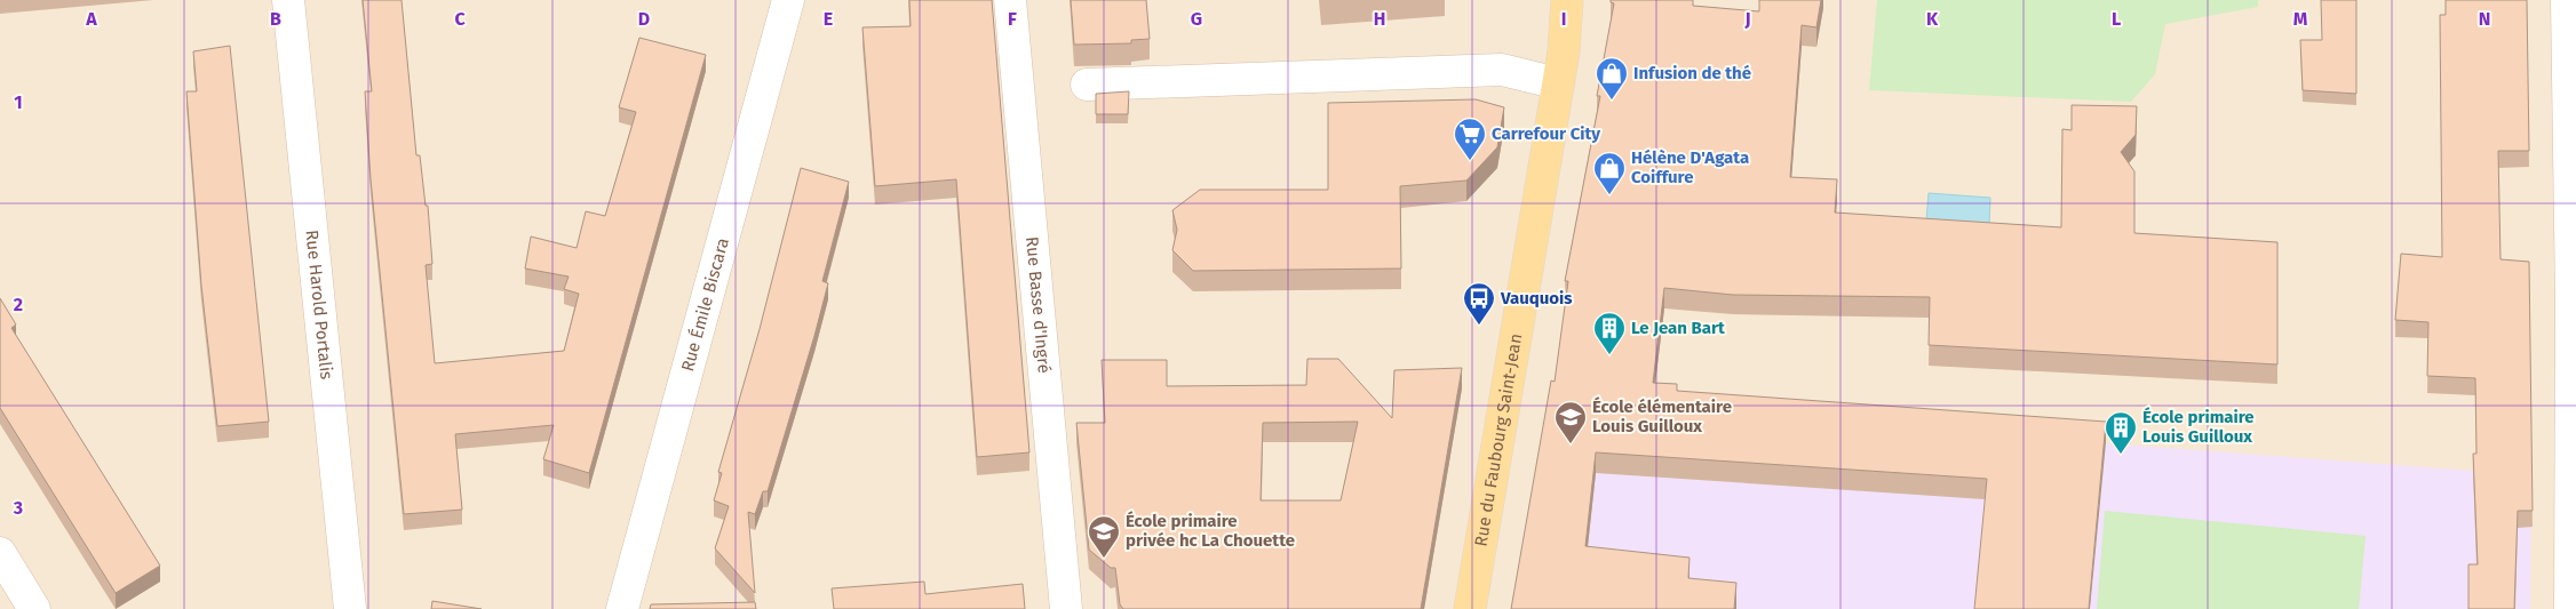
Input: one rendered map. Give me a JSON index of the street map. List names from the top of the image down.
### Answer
{
  "streets": {
    "main road": ["Rue du Faubourg Saint-Jean"],
    "street": ["Rue Harold Portalis", "Rue Émile Biscara", "Rue Basse d'Ingré"]
  },
  "places": {
    "shop": ["Infusion de thé", "Hélène D'Agata Coiffure"],
    "supermarket": ["Carrefour City"],
    "bus stop": ["Vauquois"],
    "building": ["Le Jean Bart", "École primaire Louis Guilloux"],
    "school or university": ["École élémentaire Louis Guilloux", "École primaire privée hc La Chouette"]
  },
  "grid": {
    "columns": [
      "A",
      "B",
      "C",
      "D",
      "E",
      "F",
      "G",
      "H",
      "I",
      "J",
      "K",
      "L",
      "M",
      "N"
    ],
    "rows": ["1", "2", "3"]
  }
}
